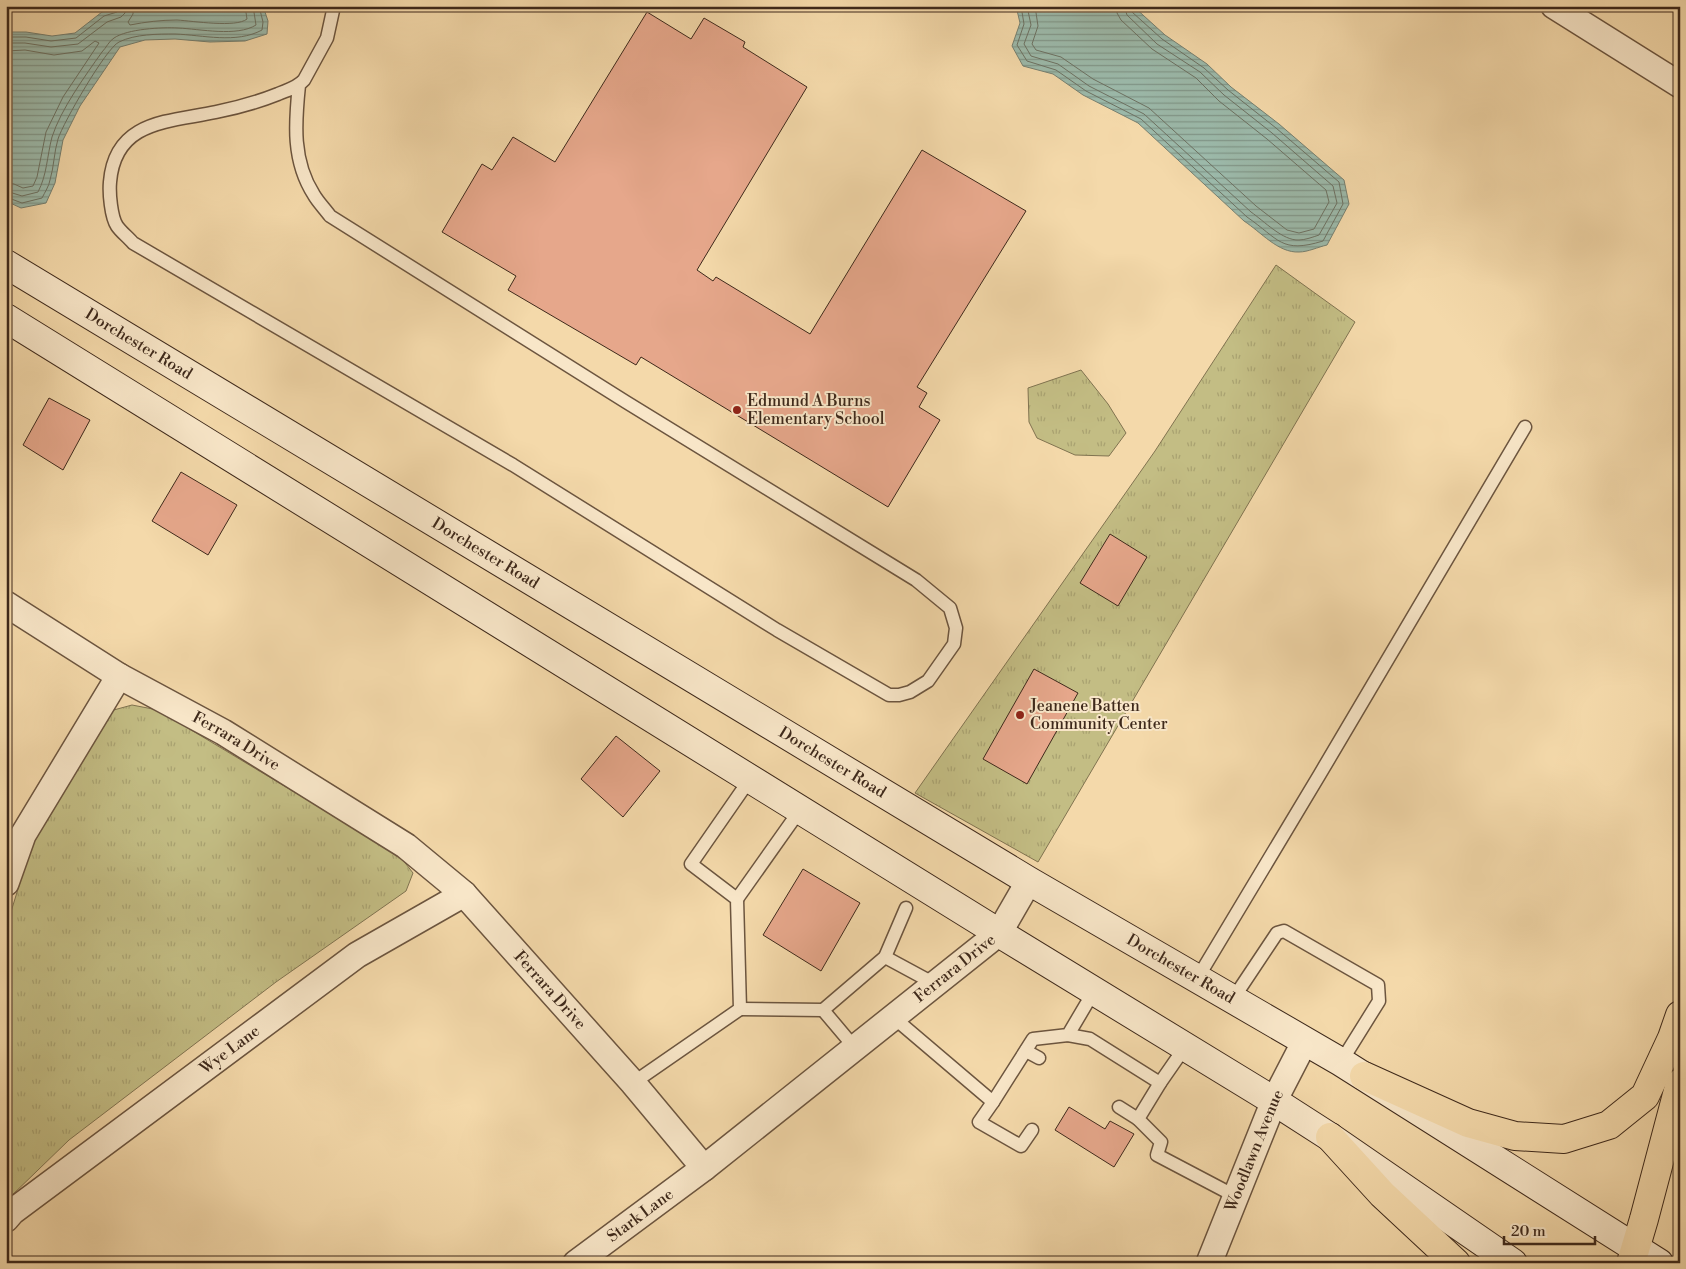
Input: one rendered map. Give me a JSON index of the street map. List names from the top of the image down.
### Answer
{
  "streets": {
    "main road": ["Dorchester Road"],
    "street": [
      "Ferrara Drive",
      "Wye Lane",
      "Woodlawn Avenue",
      "Stark Lane"
    ]
  },
  "crossings": [
    ["Dorchester Road", "Ferrara Drive"],
    ["Dorchester Road", "Woodlawn Avenue"],
    ["Ferrara Drive", "Wye Lane"],
    ["Ferrara Drive", "Stark Lane"]
  ],
  "places": ["Edmund A Burns Elementary School", "Jeanene Batten Community Center"],
  "scale_bar": "20 m"
}
